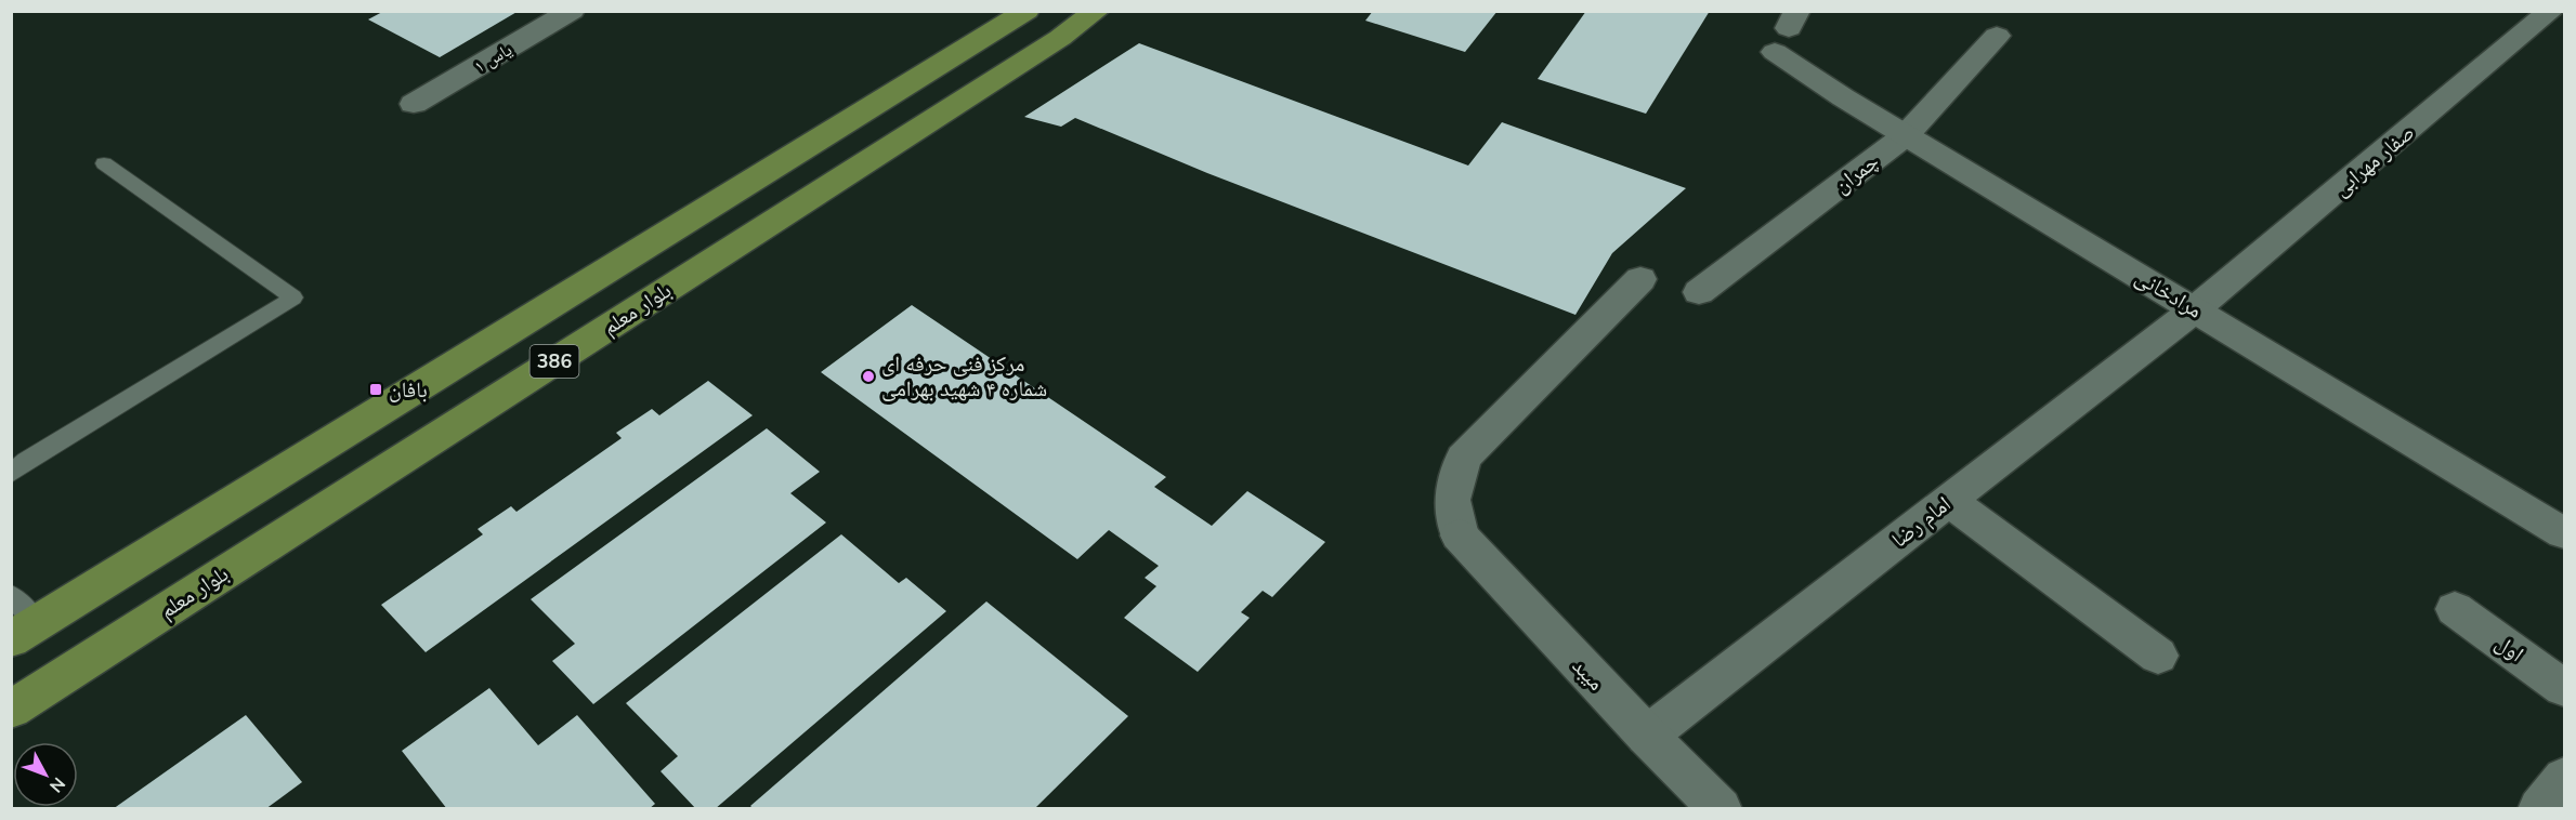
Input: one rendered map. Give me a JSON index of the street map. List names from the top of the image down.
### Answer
{
  "streets": {
    "main road": ["بلوار معلم", "386"],
    "street": [
      "یاس ۱",
      "صفار مهرابی",
      "چمران",
      "مرادخانی",
      "امام رضا",
      "اول",
      "میبد"
    ]
  },
  "crossings": [
    ["صفار مهرابی", "مرادخانی"],
    ["صفار مهرابی", "امام رضا"],
    ["چمران", "مرادخانی"],
    ["مرادخانی", "امام رضا"],
    ["امام رضا", "میبد"]
  ],
  "places": {
    "other": ["مرکز فنی حرفه ای شماره ۴ شهید بهرامی"],
    "transit": ["بافان"]
  },
  "north": "bottom right"
}
